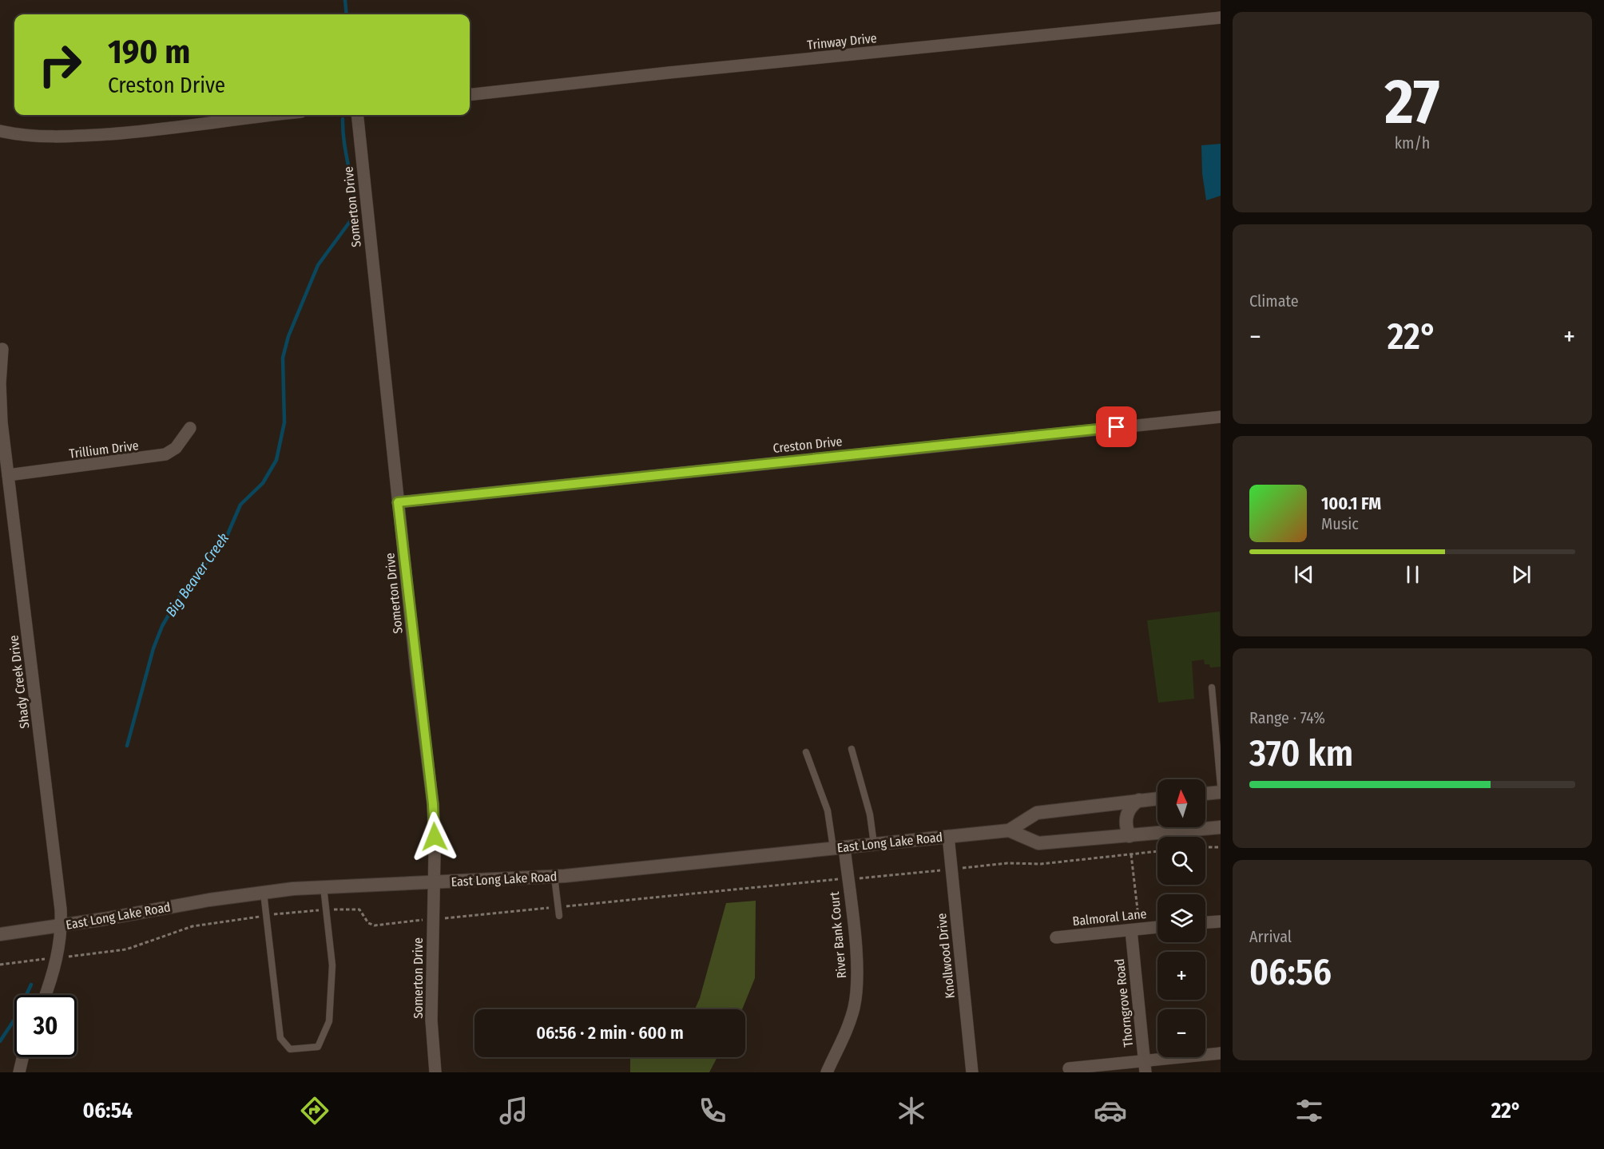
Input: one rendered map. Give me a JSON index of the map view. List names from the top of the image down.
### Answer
{
  "streets": {
    "main road": ["East Long Lake Road"],
    "street": [
      "Trinway Drive",
      "Somerton Drive",
      "Creston Drive",
      "Trillium Drive",
      "Shady Creek Drive",
      "Balmoral Lane",
      "River Bank Court",
      "Knollwood Drive",
      "Thorngrove Road"
    ]
  },
  "crossings": [
    ["Somerton Drive", "Creston Drive"],
    ["Somerton Drive", "East Long Lake Road"],
    ["Trillium Drive", "Shady Creek Drive"],
    ["Shady Creek Drive", "East Long Lake Road"],
    ["East Long Lake Road", "River Bank Court"],
    ["East Long Lake Road", "Knollwood Drive"],
    ["Balmoral Lane", "Thorngrove Road"]
  ],
  "water": ["Big Beaver Creek"],
  "north": "top",
  "page": {
    "tile": [
      ["27", "km/h"],
      "Climate",
      ["Range · 74%", "370 km"],
      ["Arrival", "06:56"]
    ],
    "turn": ["190 m", "Creston Drive"],
    "heat": ["−", "22°", "+"],
    "song": ["100.1 FM", "Music"],
    "map_buttons": ["+", "−"],
    "limit": "30",
    "trip": "06:56 · 2 min · 600 m",
    "tabs": ["06:54", "22°"]
  }
}
